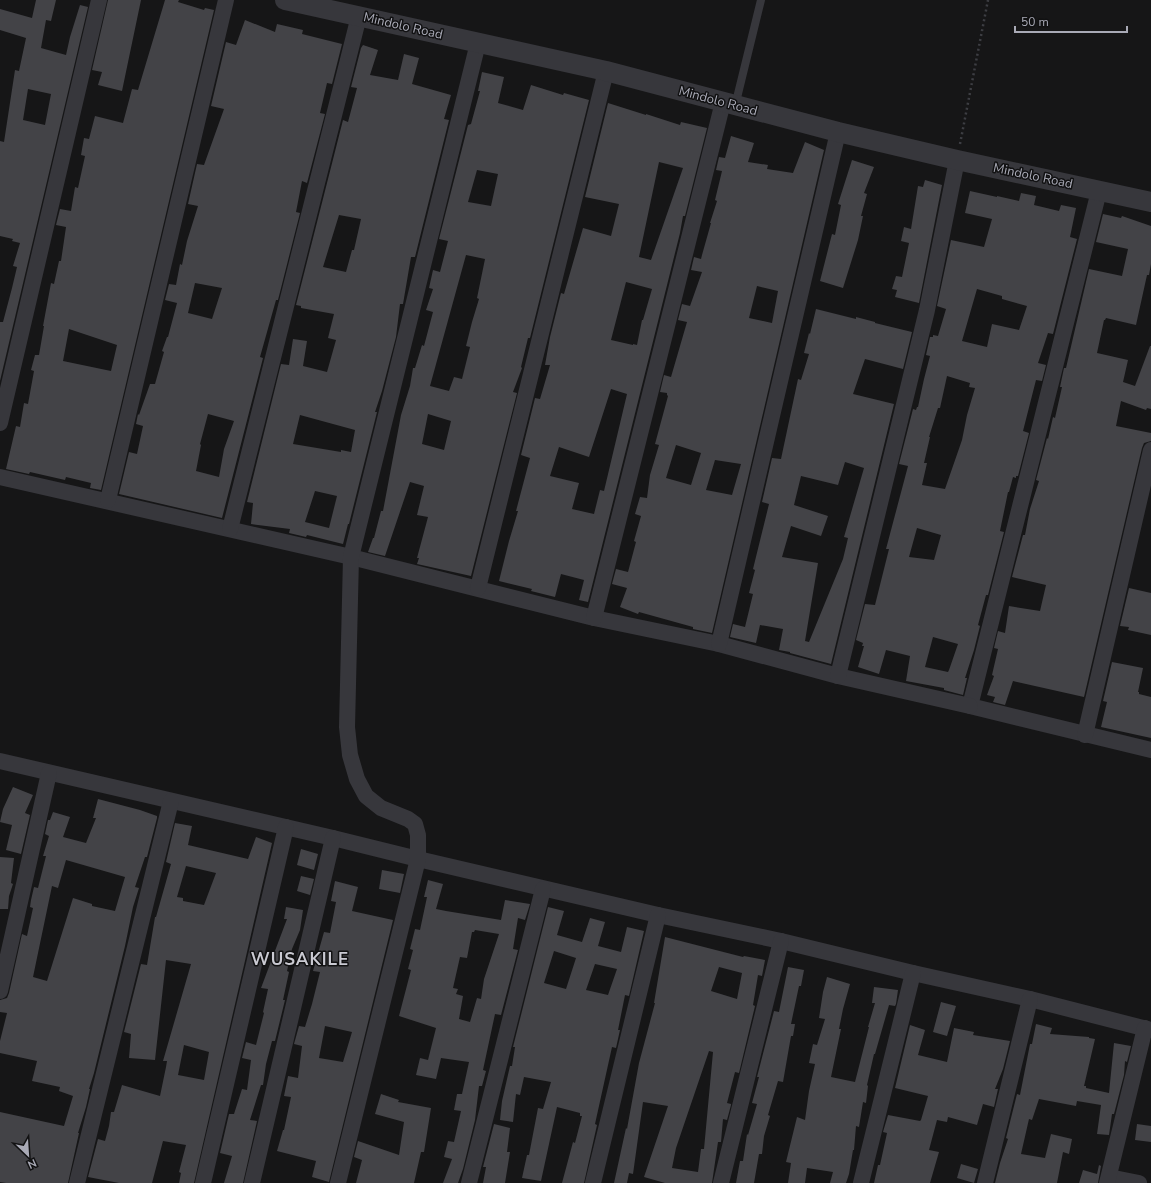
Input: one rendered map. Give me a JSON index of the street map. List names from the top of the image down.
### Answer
{
  "streets": {
    "street": ["Mindolo Road"]
  },
  "districts": ["WUSAKILE"],
  "scale_bar": "50 m",
  "north": "bottom right"
}
